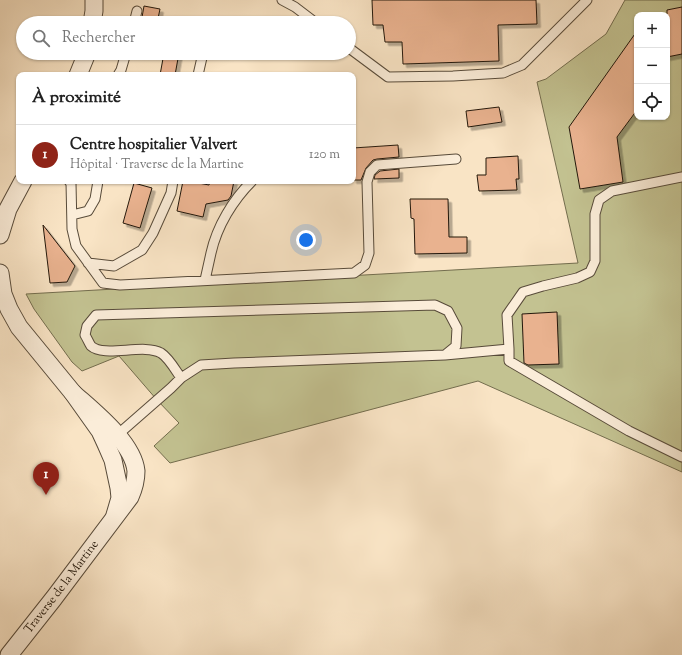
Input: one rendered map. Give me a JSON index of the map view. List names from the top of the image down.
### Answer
{
  "streets": {
    "street": ["Traverse de la Martine"]
  },
  "page": {
    "map_buttons": ["+", "−"],
    "search": "Rechercher",
    "heading": "À proximité",
    "list": [
      {
        "mark": "1",
        "name": "Centre hospitalier Valvert",
        "note": "Hôpital · Traverse de la Martine",
        "value": "120 m"
      }
    ],
    "pins": "1"
  }
}
